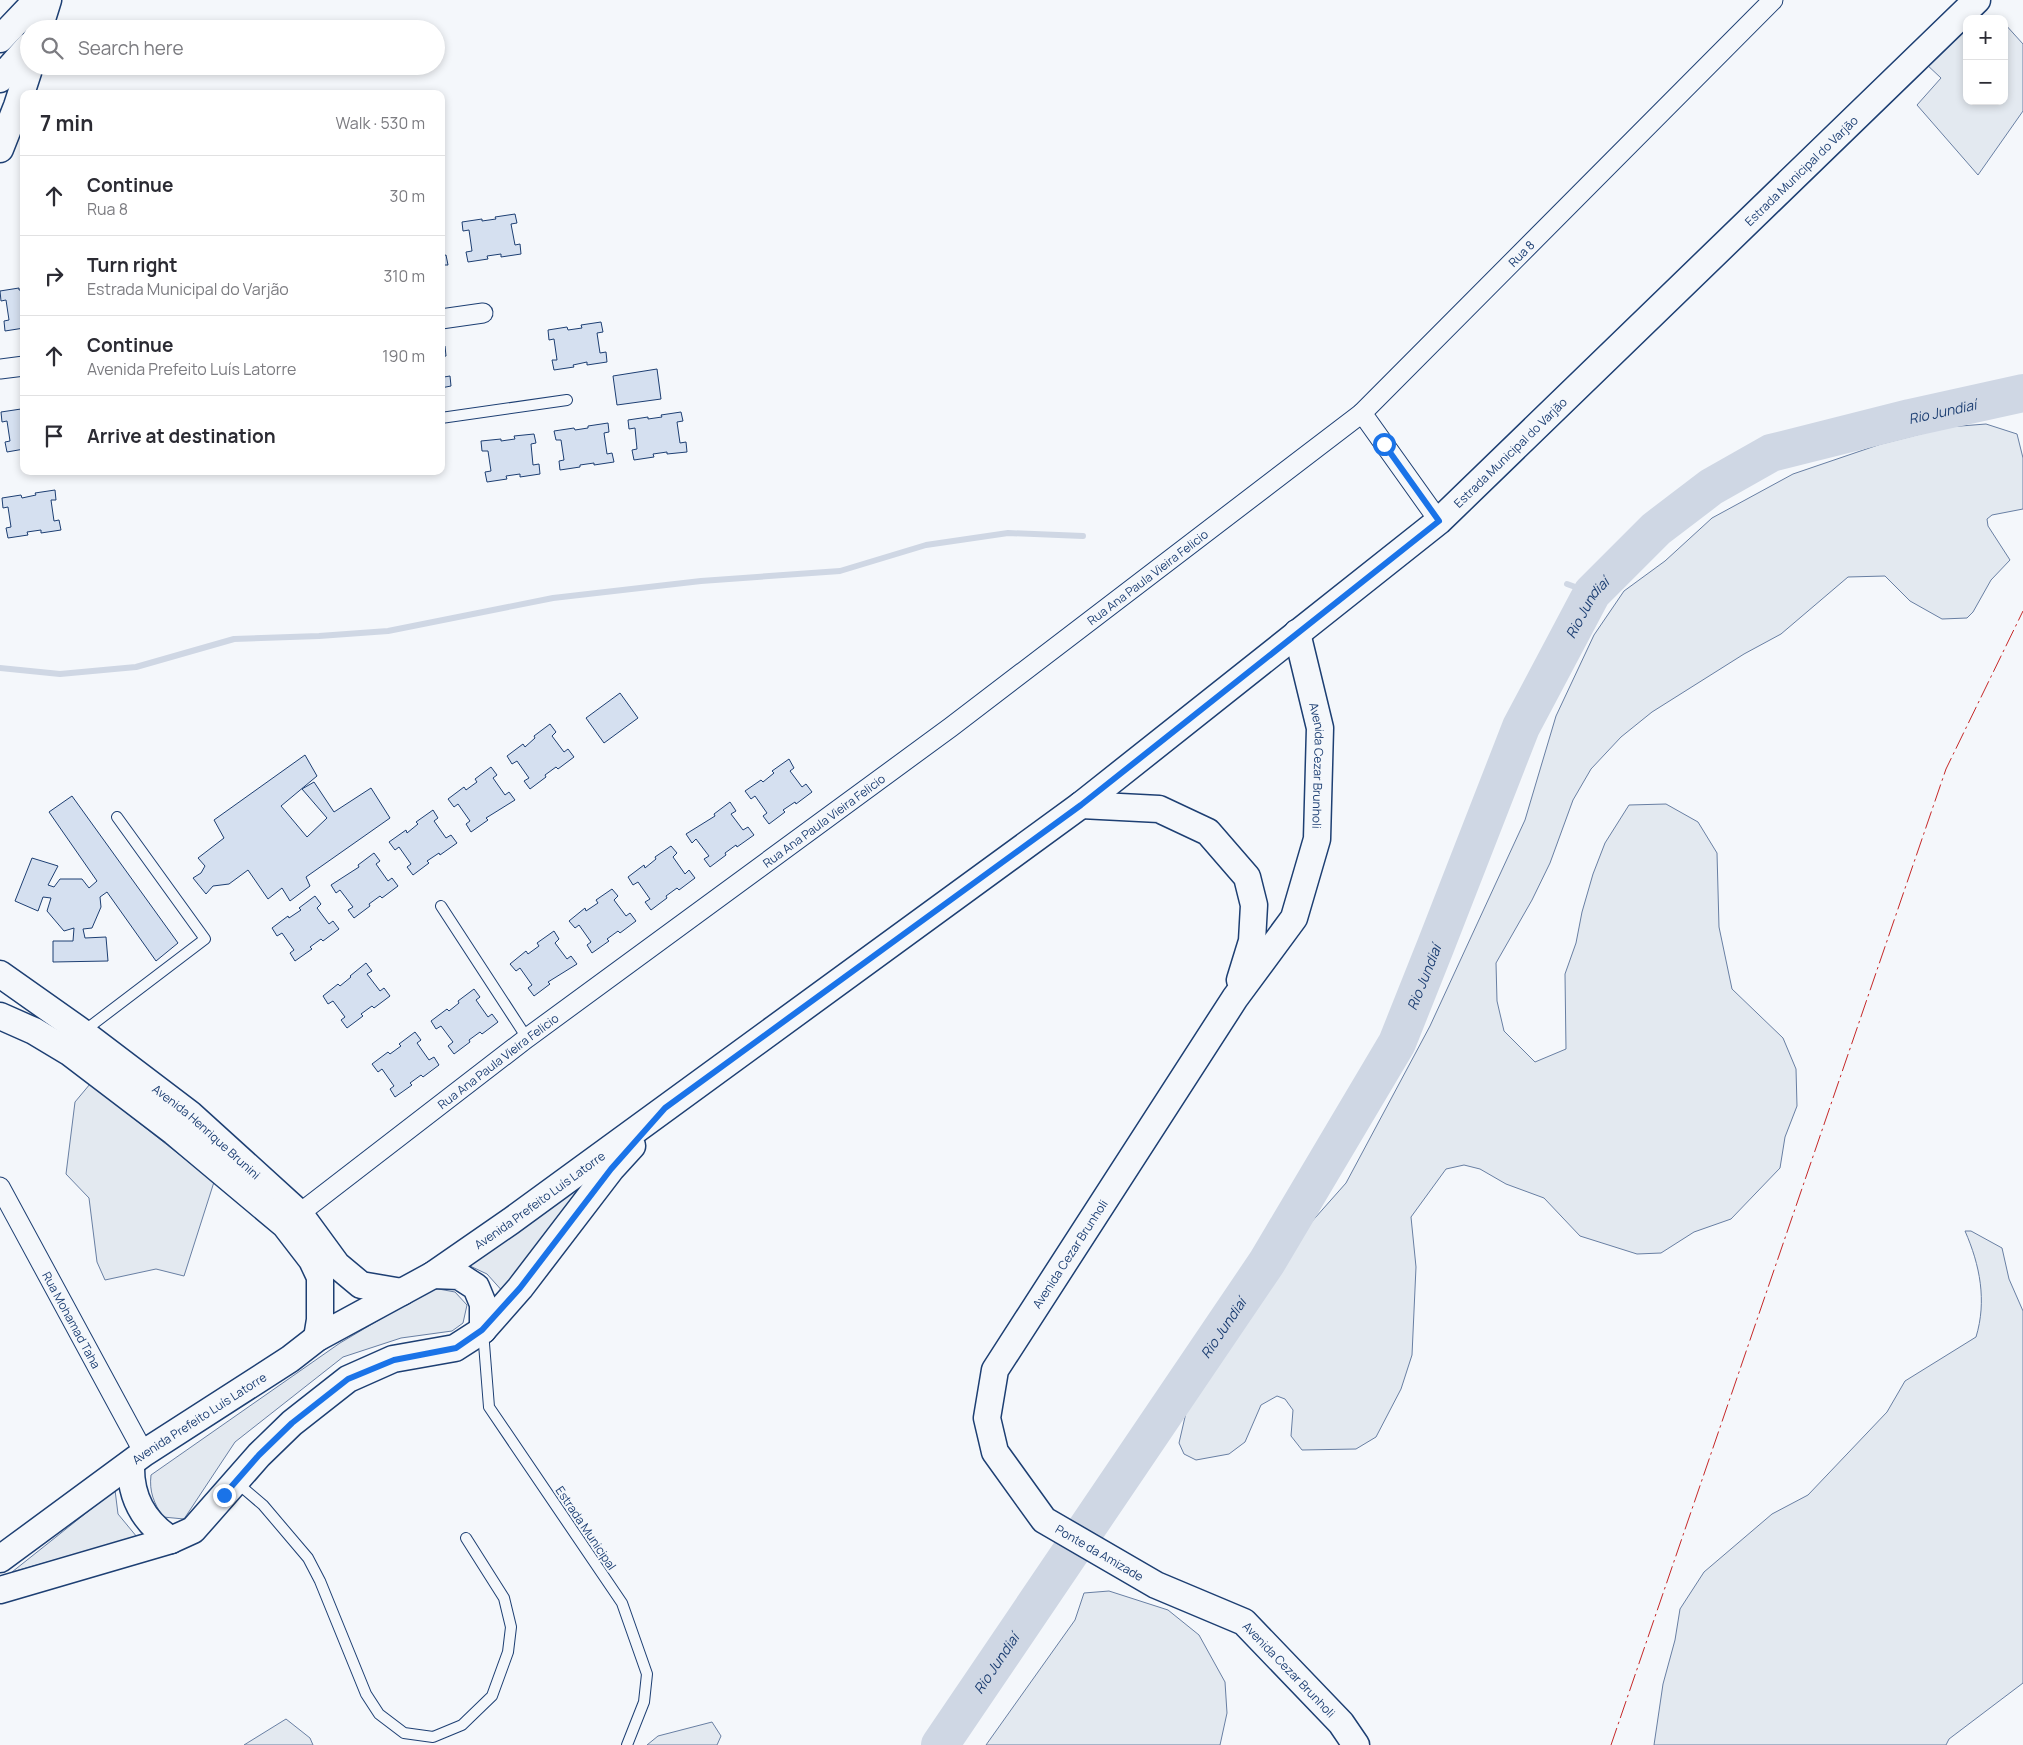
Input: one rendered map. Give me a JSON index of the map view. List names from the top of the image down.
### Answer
{
  "streets": {
    "main road": [
      "Estrada Municipal do Varjão",
      "Avenida Cezar Brunholi",
      "Avenida Henrique Brunini",
      "Avenida Prefeito Luís Latorre",
      "Ponte da Amizade"
    ],
    "street": ["Rua 8", "Rua Ana Paula Vieira Felicio", "Rua Mohamad Taha"],
    "lane": ["Estrada Municipal"]
  },
  "crossings": [
    ["Estrada Municipal do Varjão", "Avenida Cezar Brunholi"],
    ["Estrada Municipal do Varjão", "Avenida Prefeito Luís Latorre"],
    ["Rua 8", "Rua Ana Paula Vieira Felicio"],
    ["Rua Ana Paula Vieira Felicio", "Avenida Henrique Brunini"],
    ["Avenida Cezar Brunholi", "Ponte da Amizade"],
    ["Avenida Henrique Brunini", "Avenida Prefeito Luís Latorre"],
    ["Avenida Prefeito Luís Latorre", "Rua Mohamad Taha"],
    ["Avenida Prefeito Luís Latorre", "Estrada Municipal"]
  ],
  "water": ["Rio Jundiaí"],
  "page": {
    "map_buttons": ["+", "−"],
    "search": "Search here",
    "heading": ["7 min", "Walk · 530 m"],
    "list": [
      ["Continue", "Rua 8", "30 m"],
      ["Turn right", "Estrada Municipal do Varjão", "310 m"],
      ["Continue", "Avenida Prefeito Luís Latorre", "190 m"],
      "Arrive at destination"
    ]
  }
}
